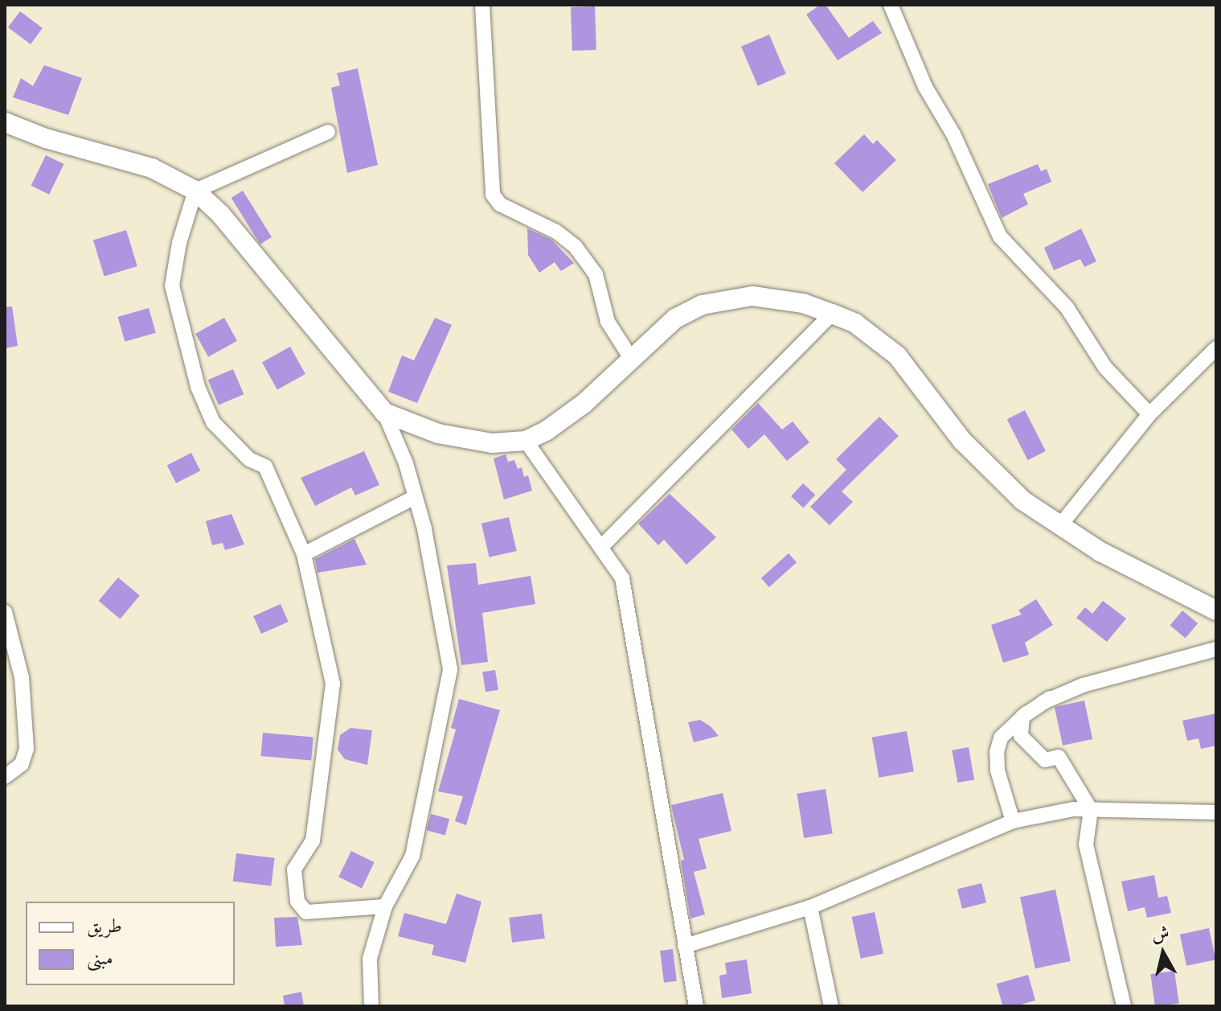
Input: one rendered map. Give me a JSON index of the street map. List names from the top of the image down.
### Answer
{
  "legend": ["طريق", "مبنى"],
  "north": "top"
}
